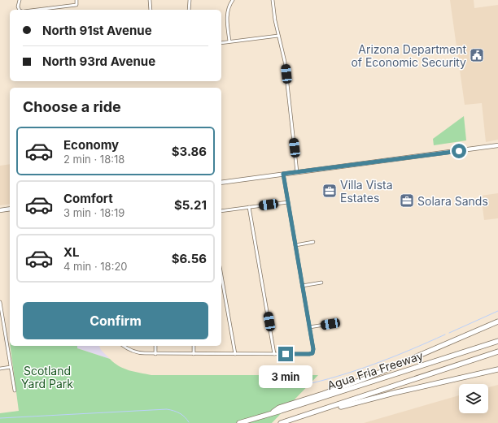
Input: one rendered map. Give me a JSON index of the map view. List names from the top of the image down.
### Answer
{
  "streets": {
    "highway": ["Agua Fria Freeway"]
  },
  "parks": ["Scotland Yard Park"],
  "places": {
    "public building": ["Arizona Department of Economic Security"],
    "office": ["Villa Vista Estates", "Solara Sands"]
  },
  "page": {
    "banner": ["North 91st Avenue", "North 93rd Avenue"],
    "heading": "Choose a ride",
    "list": [
      {
        "name": "Economy",
        "note": "2 min · 18:18",
        "value": "$3.86"
      },
      {
        "name": "Comfort",
        "note": "3 min · 18:19",
        "value": "$5.21"
      },
      {
        "name": "XL",
        "note": "4 min · 18:20",
        "value": "$6.56"
      }
    ],
    "buttons": "Confirm",
    "bubble": "3 min"
  }
}
